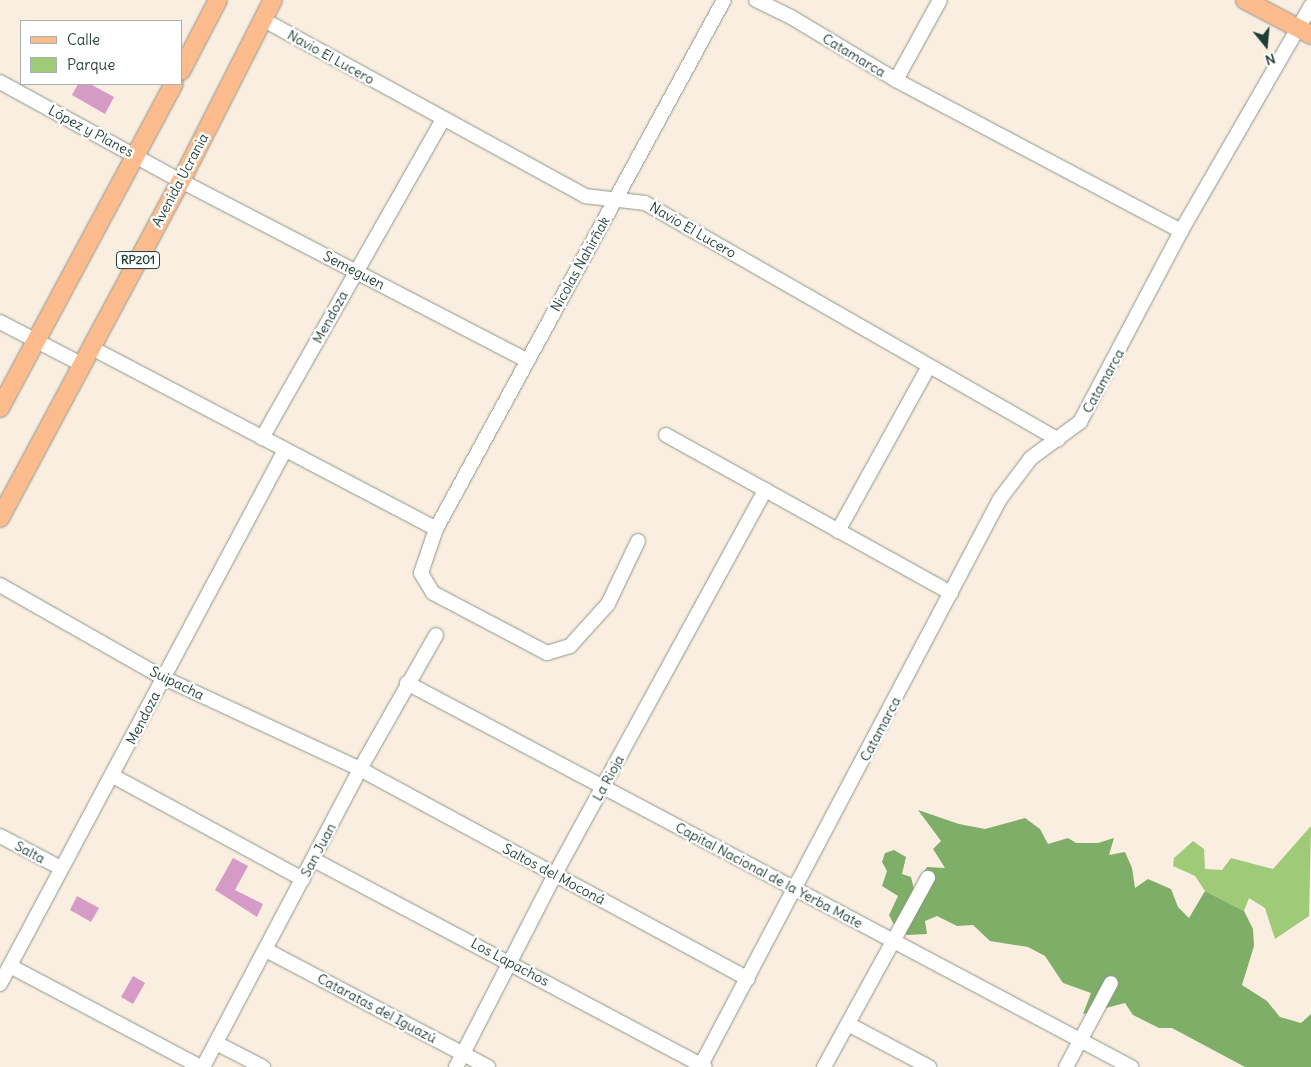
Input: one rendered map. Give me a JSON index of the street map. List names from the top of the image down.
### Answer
{
  "streets": {
    "main road": ["Avenida Ucrania", "RP201"],
    "street": [
      "Catamarca",
      "Navio El Lucero",
      "López y Planes",
      "Nicolas Nahirñak",
      "Semeguen",
      "Mendoza",
      "Suipacha",
      "La Rioja",
      "San Juan",
      "Salta",
      "Saltos del Moconá",
      "Capital Nacional de la Yerba Mate",
      "Los Lapachos",
      "Cataratas del Iguazú"
    ]
  },
  "crossings": [
    ["Catamarca", "Navio El Lucero"],
    ["Catamarca", "Saltos del Moconá"],
    ["Catamarca", "Capital Nacional de la Yerba Mate"],
    ["Catamarca", "Los Lapachos"],
    ["Navio El Lucero", "Avenida Ucrania"],
    ["Navio El Lucero", "Nicolas Nahirñak"],
    ["Navio El Lucero", "Mendoza"],
    ["López y Planes", "Avenida Ucrania"],
    ["López y Planes", "Semeguen"],
    ["Avenida Ucrania", "Semeguen"],
    ["Nicolas Nahirñak", "Semeguen"],
    ["Semeguen", "Mendoza"],
    ["Mendoza", "Suipacha"],
    ["Mendoza", "Salta"],
    ["Suipacha", "San Juan"],
    ["Suipacha", "Saltos del Moconá"],
    ["La Rioja", "Saltos del Moconá"],
    ["La Rioja", "Capital Nacional de la Yerba Mate"],
    ["La Rioja", "Los Lapachos"],
    ["La Rioja", "Cataratas del Iguazú"],
    ["San Juan", "Saltos del Moconá"],
    ["San Juan", "Capital Nacional de la Yerba Mate"],
    ["San Juan", "Los Lapachos"],
    ["San Juan", "Cataratas del Iguazú"]
  ],
  "legend": ["Calle", "Parque"],
  "north": "bottom"
}
